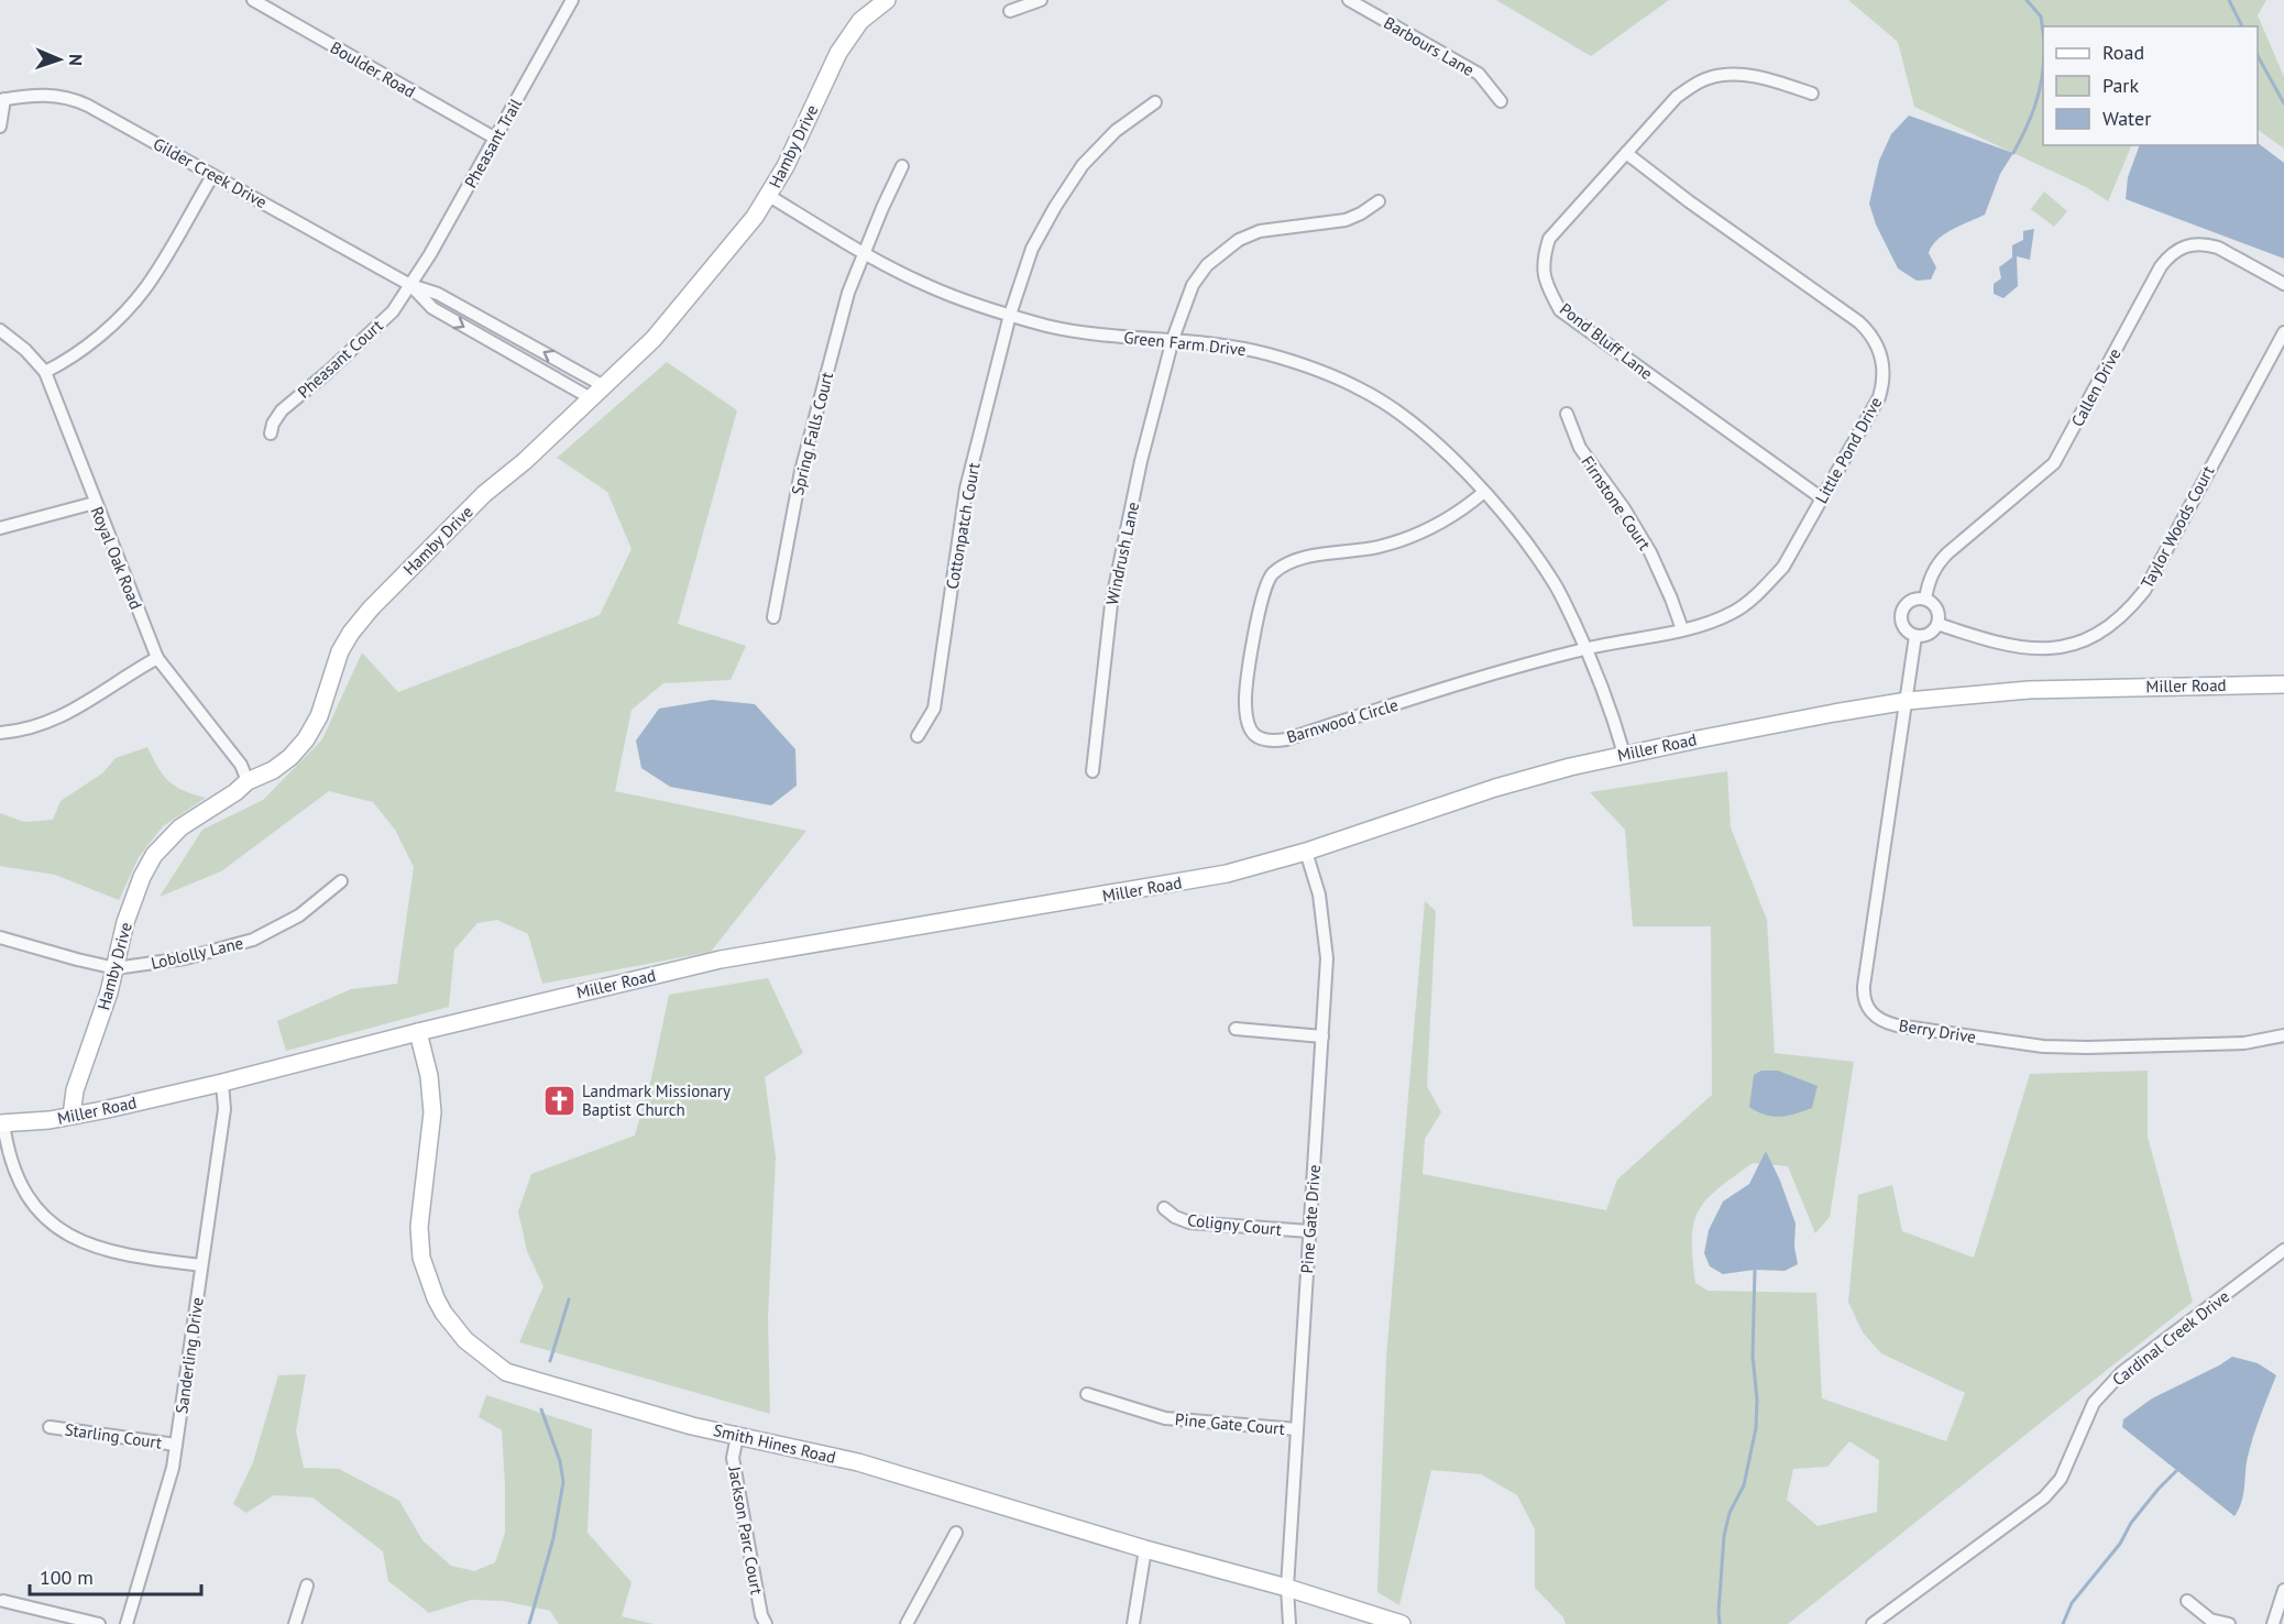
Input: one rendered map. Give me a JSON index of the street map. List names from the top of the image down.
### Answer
{
  "streets": {
    "street": [
      "Barbours Lane",
      "Boulder Road",
      "Pheasant Trail",
      "Hamby Drive",
      "Gilder Creek Drive",
      "Pond Bluff Lane",
      "Green Farm Drive",
      "Pheasant Court",
      "Callen Drive",
      "Spring Falls Court",
      "Little Pond Drive",
      "Firnstone Court",
      "Cottonpatch Court",
      "Taylor Woods Court",
      "Windrush Lane",
      "Royal Oak Road",
      "Miller Road",
      "Barnwood Circle",
      "Loblolly Lane",
      "Berry Drive",
      "Pine Gate Drive",
      "Coligny Court",
      "Cardinal Creek Drive",
      "Sanderling Drive",
      "Pine Gate Court",
      "Starling Court",
      "Smith Hines Road",
      "Jackson Parc Court"
    ]
  },
  "crossings": [
    ["Boulder Road", "Pheasant Trail"],
    ["Pheasant Trail", "Gilder Creek Drive"],
    ["Pheasant Trail", "Pheasant Court"],
    ["Hamby Drive", "Gilder Creek Drive"],
    ["Hamby Drive", "Green Farm Drive"],
    ["Hamby Drive", "Royal Oak Road"],
    ["Hamby Drive", "Miller Road"],
    ["Hamby Drive", "Loblolly Lane"],
    ["Gilder Creek Drive", "Pheasant Court"],
    ["Pond Bluff Lane", "Little Pond Drive"],
    ["Green Farm Drive", "Spring Falls Court"],
    ["Green Farm Drive", "Little Pond Drive"],
    ["Green Farm Drive", "Cottonpatch Court"],
    ["Green Farm Drive", "Windrush Lane"],
    ["Green Farm Drive", "Miller Road"],
    ["Green Farm Drive", "Barnwood Circle"],
    ["Callen Drive", "Taylor Woods Court"],
    ["Little Pond Drive", "Firnstone Court"],
    ["Little Pond Drive", "Barnwood Circle"],
    ["Miller Road", "Berry Drive"],
    ["Miller Road", "Pine Gate Drive"],
    ["Miller Road", "Sanderling Drive"],
    ["Miller Road", "Smith Hines Road"],
    ["Pine Gate Drive", "Coligny Court"],
    ["Pine Gate Drive", "Pine Gate Court"],
    ["Pine Gate Drive", "Smith Hines Road"],
    ["Sanderling Drive", "Starling Court"],
    ["Smith Hines Road", "Jackson Parc Court"]
  ],
  "places": {
    "church": ["Landmark Missionary Baptist Church"]
  },
  "legend": ["Road", "Park", "Water"],
  "scale_bar": "100 m",
  "north": "right"
}
